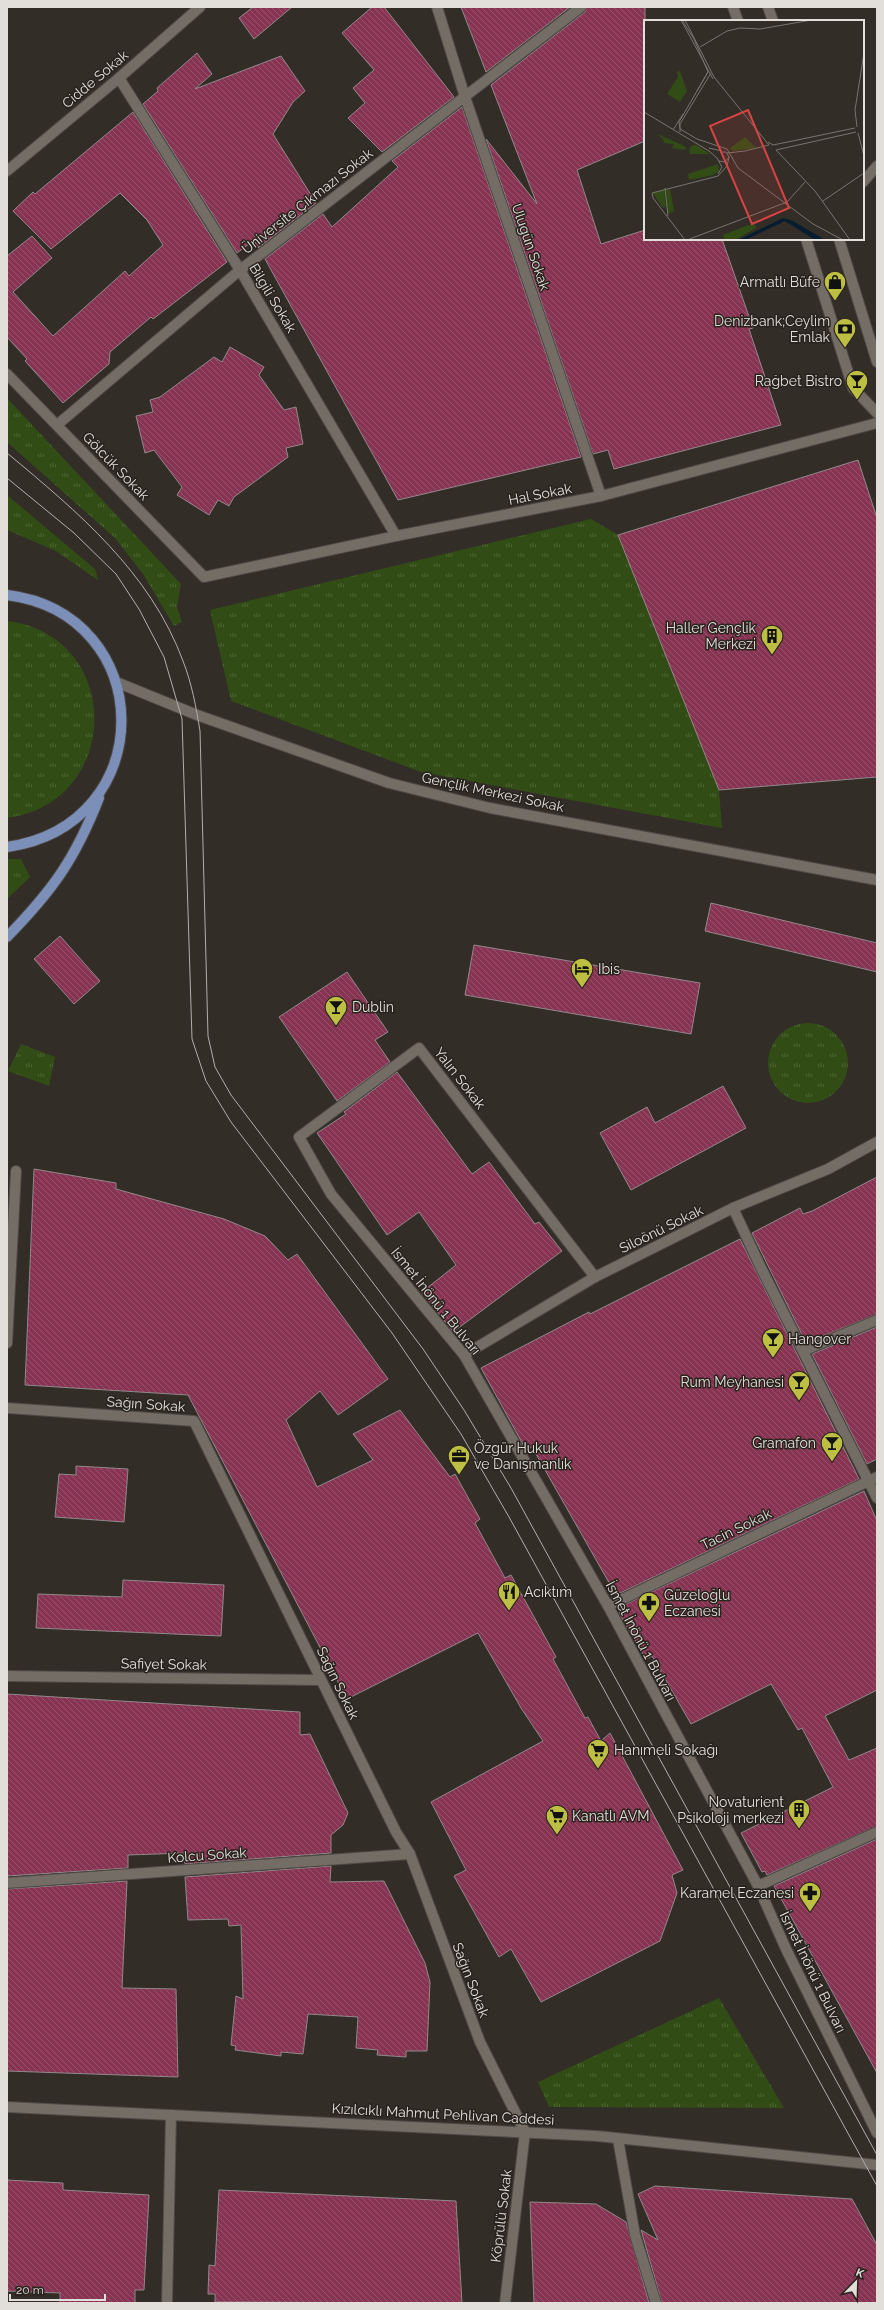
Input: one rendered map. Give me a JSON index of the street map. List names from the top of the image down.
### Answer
{
  "streets": {
    "street": [
      "Cidde Sokak",
      "Üniversite Çıkmazı Sokak",
      "Ulugün Sokak",
      "Bilgili Sokak",
      "Gölcük Sokak",
      "Hal Sokak",
      "Gençlik Merkezi Sokak",
      "Yalın Sokak",
      "Siloönü Sokak",
      "İsmet İnönü 1 Bulvarı",
      "Sağın Sokak",
      "Tacin Sokak",
      "Safiyet Sokak",
      "Kolcu Sokak",
      "Kızılcıklı Mahmut Pehlivan Caddesi",
      "Köprülü Sokak"
    ]
  },
  "crossings": [
    ["Cidde Sokak", "Bilgili Sokak"],
    ["Üniversite Çıkmazı Sokak", "Ulugün Sokak"],
    ["Üniversite Çıkmazı Sokak", "Bilgili Sokak"],
    ["Üniversite Çıkmazı Sokak", "Gölcük Sokak"],
    ["Ulugün Sokak", "Hal Sokak"],
    ["Bilgili Sokak", "Hal Sokak"],
    ["Gölcük Sokak", "Hal Sokak"],
    ["Yalın Sokak", "Siloönü Sokak"],
    ["Yalın Sokak", "İsmet İnönü 1 Bulvarı"],
    ["Siloönü Sokak", "İsmet İnönü 1 Bulvarı"],
    ["İsmet İnönü 1 Bulvarı", "Tacin Sokak"],
    ["Sağın Sokak", "Safiyet Sokak"],
    ["Sağın Sokak", "Kolcu Sokak"],
    ["Sağın Sokak", "Kızılcıklı Mahmut Pehlivan Caddesi"],
    ["Sağın Sokak", "Köprülü Sokak"],
    ["Kızılcıklı Mahmut Pehlivan Caddesi", "Köprülü Sokak"]
  ],
  "places": {
    "shop": ["Armatlı Büfe"],
    "bank": ["Denizbank;Ceylim Emlak"],
    "bar": [
      "Rağbet Bistro",
      "Dublin",
      "Hangover",
      "Rum Meyhanesi",
      "Gramafon"
    ],
    "building": ["Haller Gençlik Merkezi", "Novaturient Psikoloji merkezi"],
    "hotel": ["Ibis"],
    "office": ["Özgür Hukuk ve Danışmanlık"],
    "restaurant": ["Acıktım"],
    "pharmacy": ["Güzeloğlu Eczanesi", "Karamel Eczanesi"],
    "supermarket": ["Hanımeli Sokağı", "Kanatlı AVM"]
  },
  "scale_bar": "20 m",
  "north": "top right"
}
